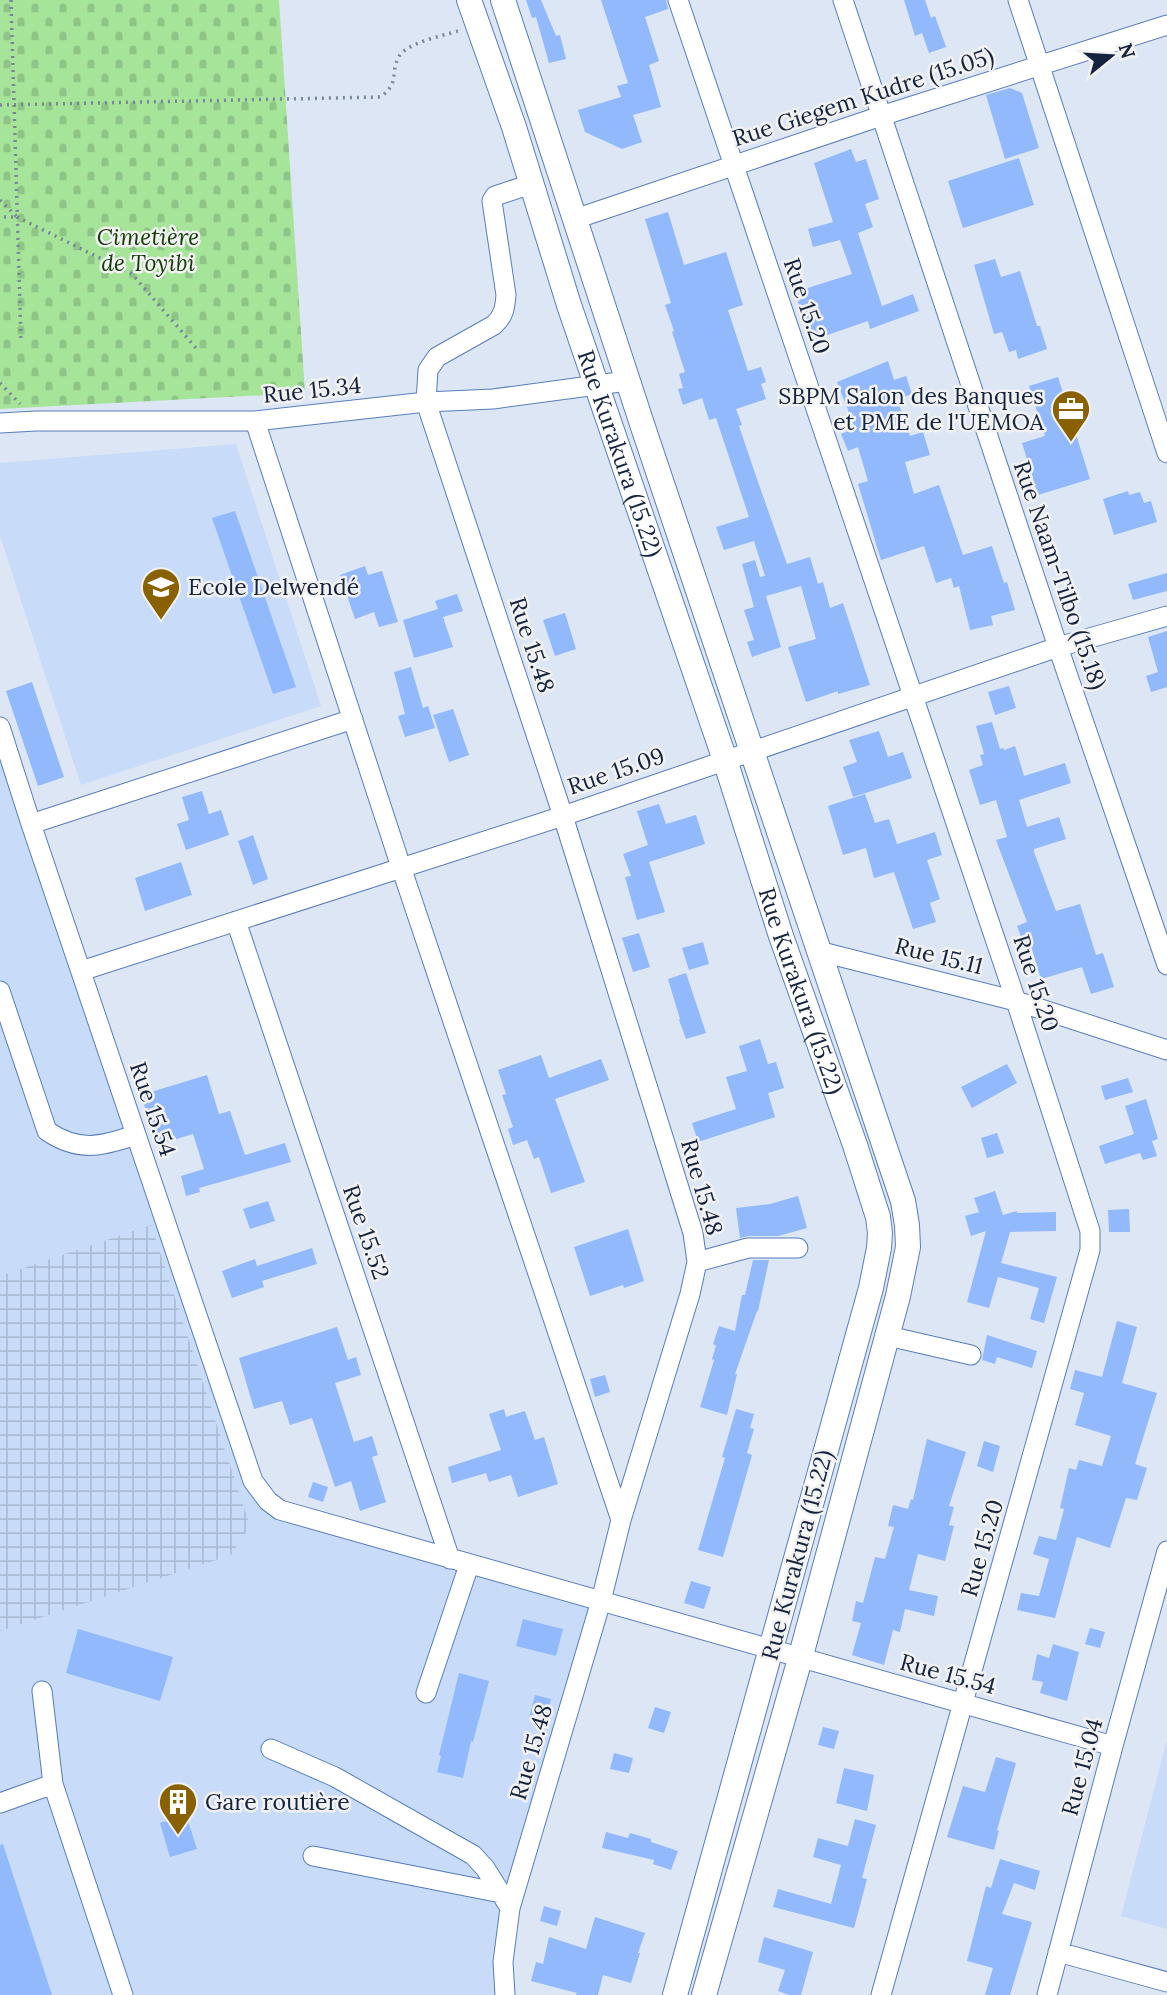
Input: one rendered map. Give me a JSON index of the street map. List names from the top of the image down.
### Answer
{
  "streets": {
    "main road": ["Rue Kurakura (15.22)"],
    "street": [
      "Rue Giegem Kudre (15.05)",
      "Rue 15.20",
      "Rue 15.34",
      "Rue Naam-Tilbo (15.18)",
      "Rue 15.48",
      "Rue 15.09",
      "Rue 15.11",
      "Rue 15.54",
      "Rue 15.52",
      "Rue 15.04"
    ]
  },
  "crossings": [
    ["Rue Giegem Kudre (15.05)", "Rue 15.20"],
    ["Rue Giegem Kudre (15.05)", "Rue Kurakura (15.22)"],
    ["Rue Giegem Kudre (15.05)", "Rue Naam-Tilbo (15.18)"],
    ["Rue 15.20", "Rue 15.09"],
    ["Rue 15.20", "Rue 15.11"],
    ["Rue 15.20", "Rue 15.54"],
    ["Rue 15.34", "Rue Kurakura (15.22)"],
    ["Rue 15.34", "Rue 15.48"],
    ["Rue Kurakura (15.22)", "Rue 15.09"],
    ["Rue Kurakura (15.22)", "Rue 15.11"],
    ["Rue Kurakura (15.22)", "Rue 15.54"],
    ["Rue Naam-Tilbo (15.18)", "Rue 15.09"],
    ["Rue 15.48", "Rue 15.09"],
    ["Rue 15.48", "Rue 15.54"],
    ["Rue 15.09", "Rue 15.54"],
    ["Rue 15.09", "Rue 15.52"],
    ["Rue 15.54", "Rue 15.52"],
    ["Rue 15.54", "Rue 15.04"]
  ],
  "parks": ["Cimetière de Toyibi"],
  "places": {
    "office": ["SBPM Salon des Banques et PME de l'UEMOA"],
    "school or university": ["Ecole Delwendé"],
    "building": ["Gare routière"]
  },
  "north": "right"
}
